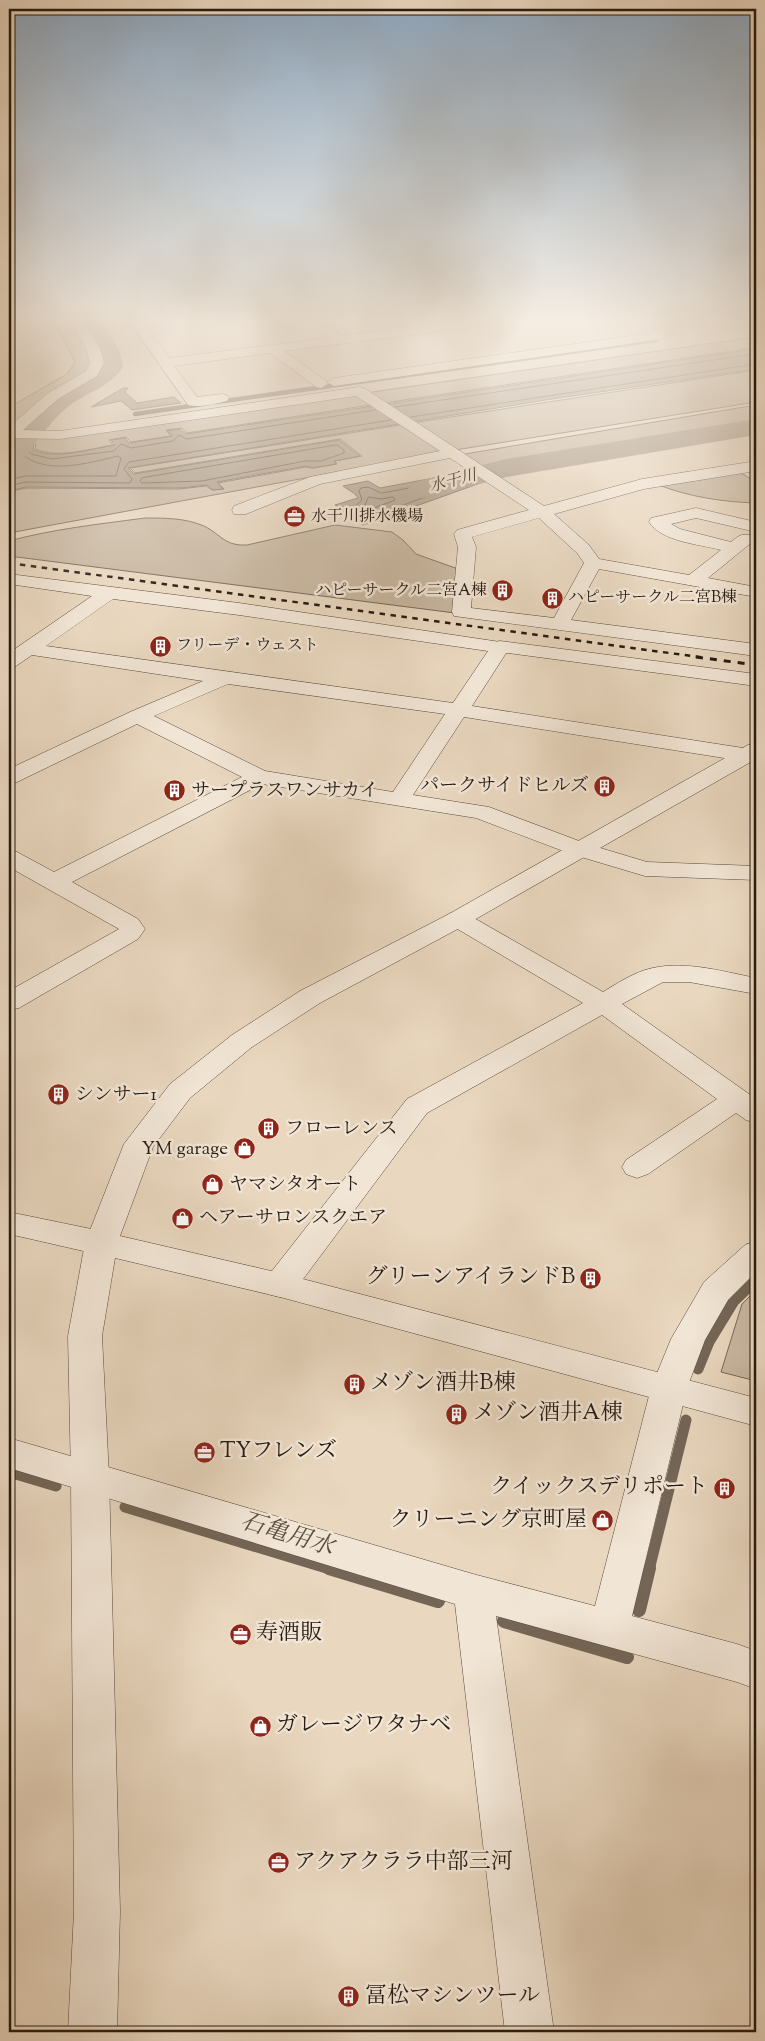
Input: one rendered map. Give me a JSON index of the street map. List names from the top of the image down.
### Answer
{
  "water": ["水干川", "石亀用水"],
  "places": {
    "office": [
      "水干川排水機場",
      "TYフレンズ",
      "寿酒販",
      "アクアクララ中部三河"
    ],
    "building": [
      "ハピーサークル二宮A棟",
      "ハピーサークル二宮B棟",
      "フリーデ・ウェスト",
      "パークサイドヒルズ",
      "サープラスワンサカイ",
      "シンサー1",
      "フローレンス",
      "グリーンアイランドB",
      "メゾン酒井B棟",
      "メゾン酒井A棟",
      "クイックスデリポート",
      "冨松マシンツール"
    ],
    "shop": [
      "YM garage",
      "ヤマシタオート",
      "ヘアーサロンスクエア",
      "クリーニング京町屋",
      "ガレージワタナベ"
    ]
  }
}
